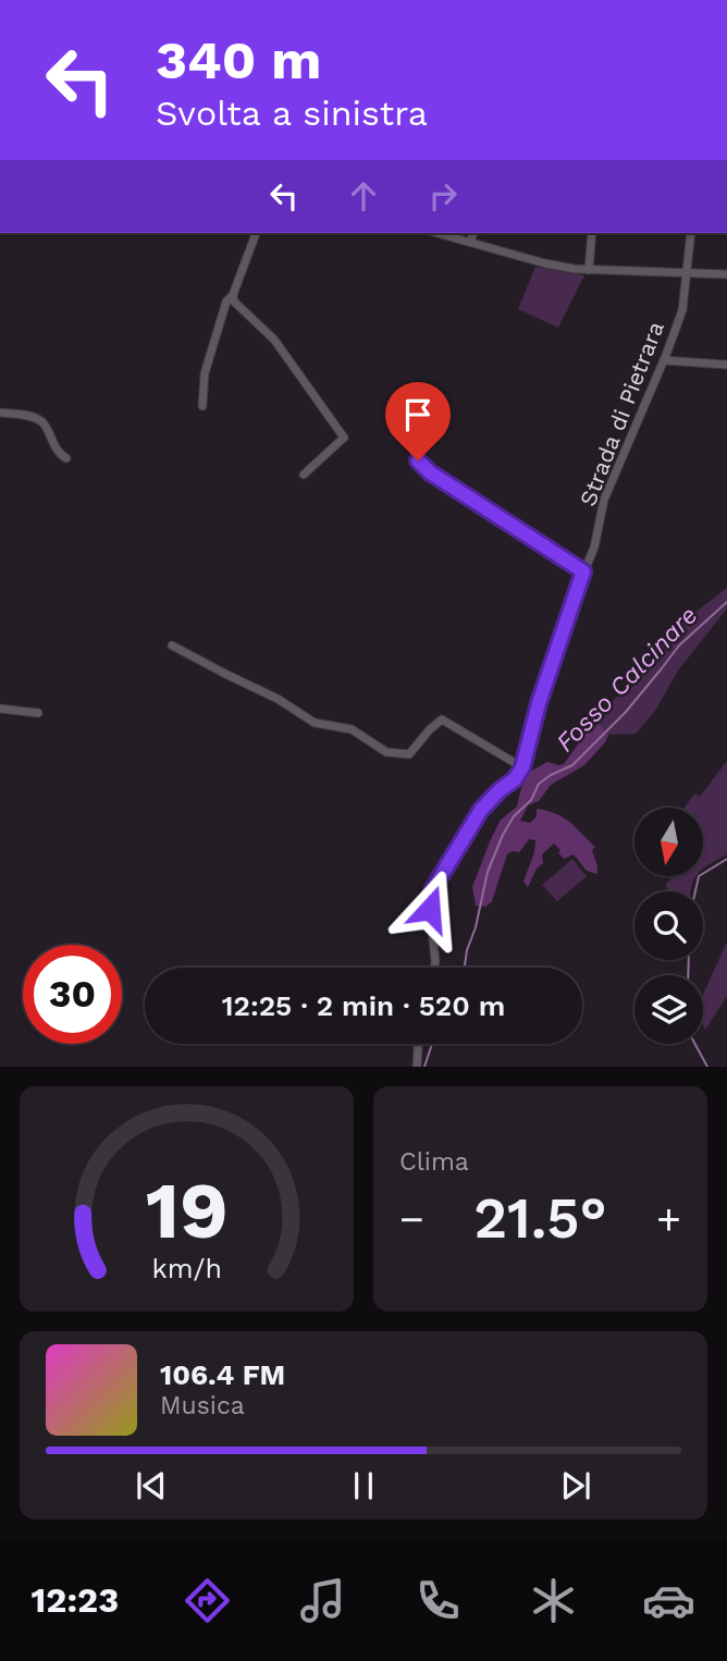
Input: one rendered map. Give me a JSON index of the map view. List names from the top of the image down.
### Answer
{
  "streets": {
    "street": ["Strada di Pietrara"]
  },
  "water": ["Fosso Calcinare"],
  "north": "bottom",
  "page": {
    "turn": ["340 m", "Svolta a sinistra"],
    "limit": "30",
    "trip": "12:25 · 2 min · 520 m",
    "tile": "Clima",
    "heat": ["−", "21.5°", "+"],
    "song": ["106.4 FM", "Musica"],
    "tabs": "12:23",
    "gauge": ["19", "km/h"]
  }
}
